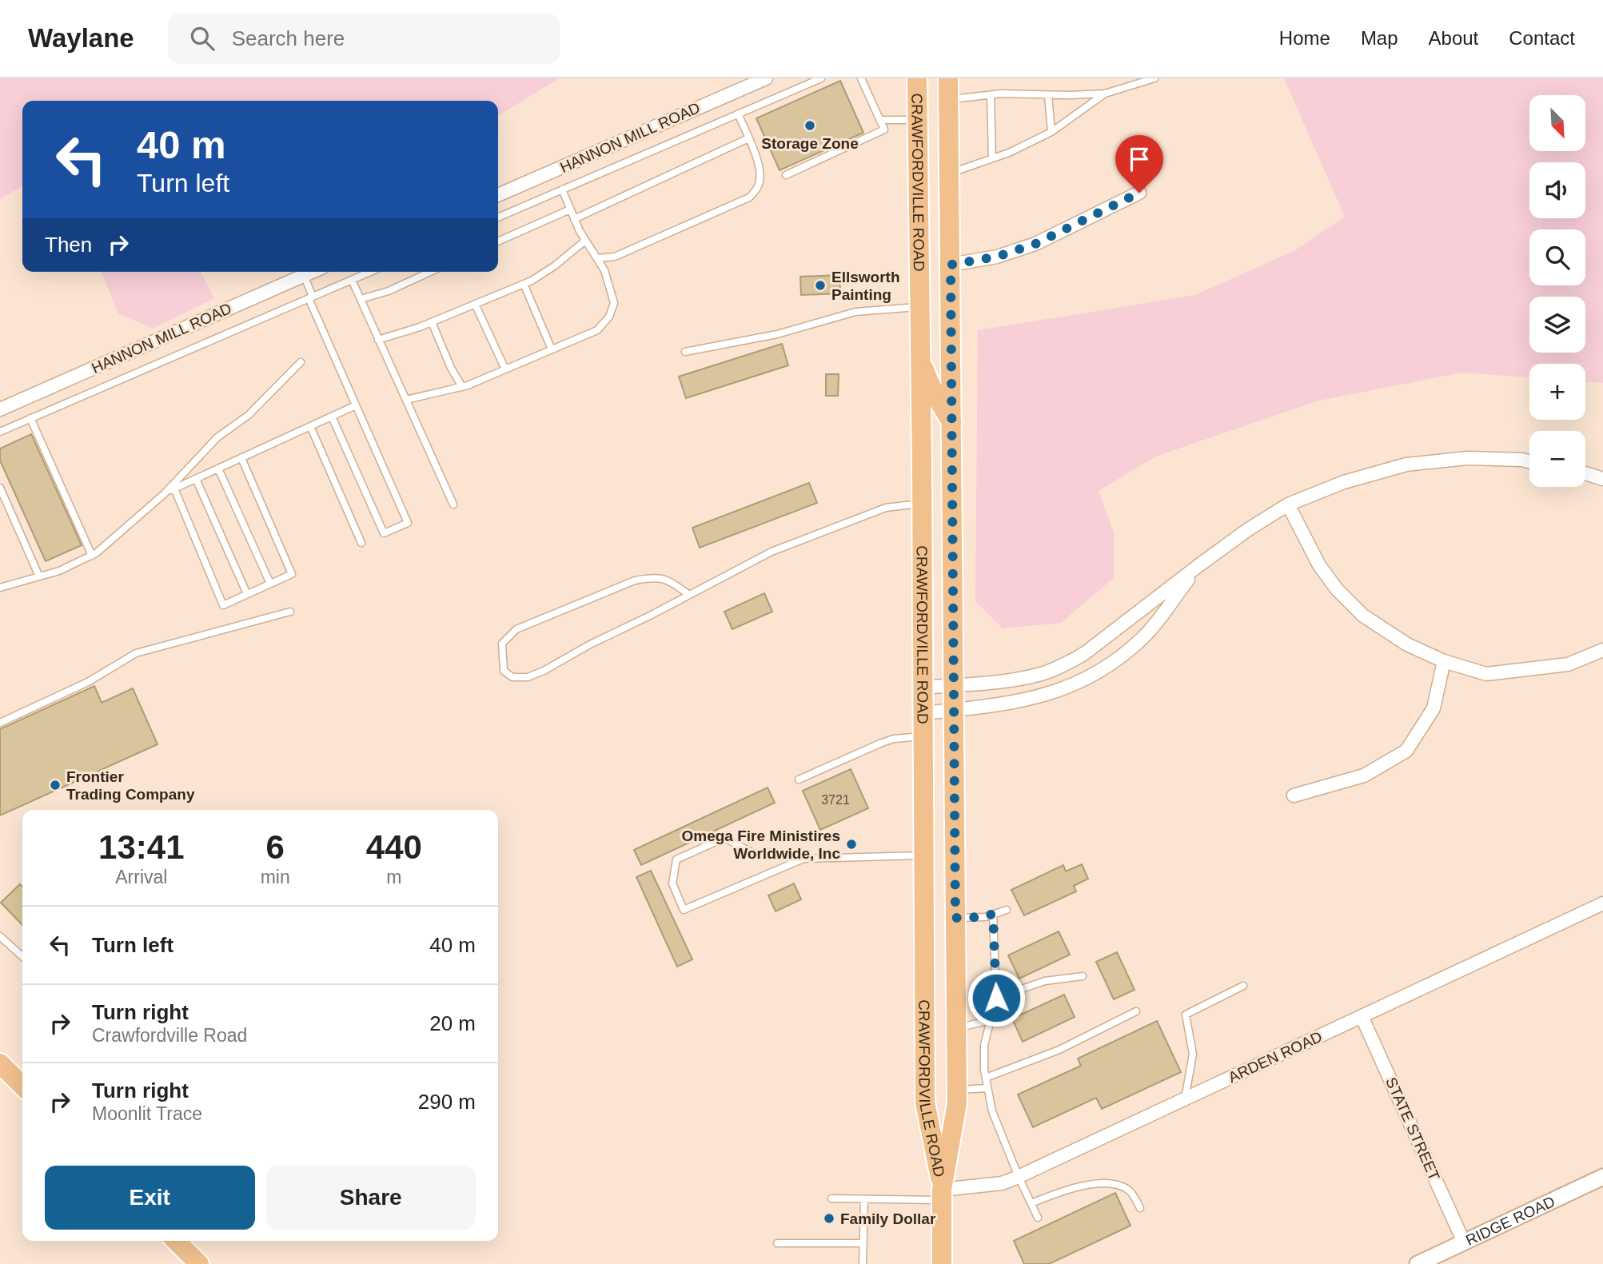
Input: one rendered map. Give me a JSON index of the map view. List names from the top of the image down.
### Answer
{
  "streets": {
    "main road": ["CRAWFORDVILLE ROAD"],
    "street": [
      "HANNON MILL ROAD",
      "ARDEN ROAD",
      "STATE STREET",
      "RIDGE ROAD"
    ]
  },
  "crossings": [
    ["CRAWFORDVILLE ROAD", "ARDEN ROAD"],
    ["ARDEN ROAD", "STATE STREET"],
    ["STATE STREET", "RIDGE ROAD"]
  ],
  "places": [
    "Storage Zone",
    "Ellsworth Painting",
    "Frontier Trading Company",
    "Omega Fire Ministires Worldwide, Inc",
    "Family Dollar"
  ],
  "house_numbers": ["3721"],
  "north": "bottom right",
  "page": {
    "header": "Waylane",
    "search": "Search here",
    "nav": [
      "Home",
      "Map",
      "About",
      "Contact"
    ],
    "map_buttons": ["+", "−"],
    "turn": ["40 m", "Turn left"],
    "then": "Then",
    "eta": [
      "13:41",
      "Arrival",
      "6",
      "min",
      "440",
      "m"
    ],
    "list": [
      {
        "name": "Turn left",
        "value": "40 m"
      },
      {
        "name": "Turn right",
        "note": "Crawfordville Road",
        "value": "20 m"
      },
      {
        "name": "Turn right",
        "note": "Moonlit Trace",
        "value": "290 m"
      }
    ],
    "buttons": ["Exit", "Share"]
  }
}
